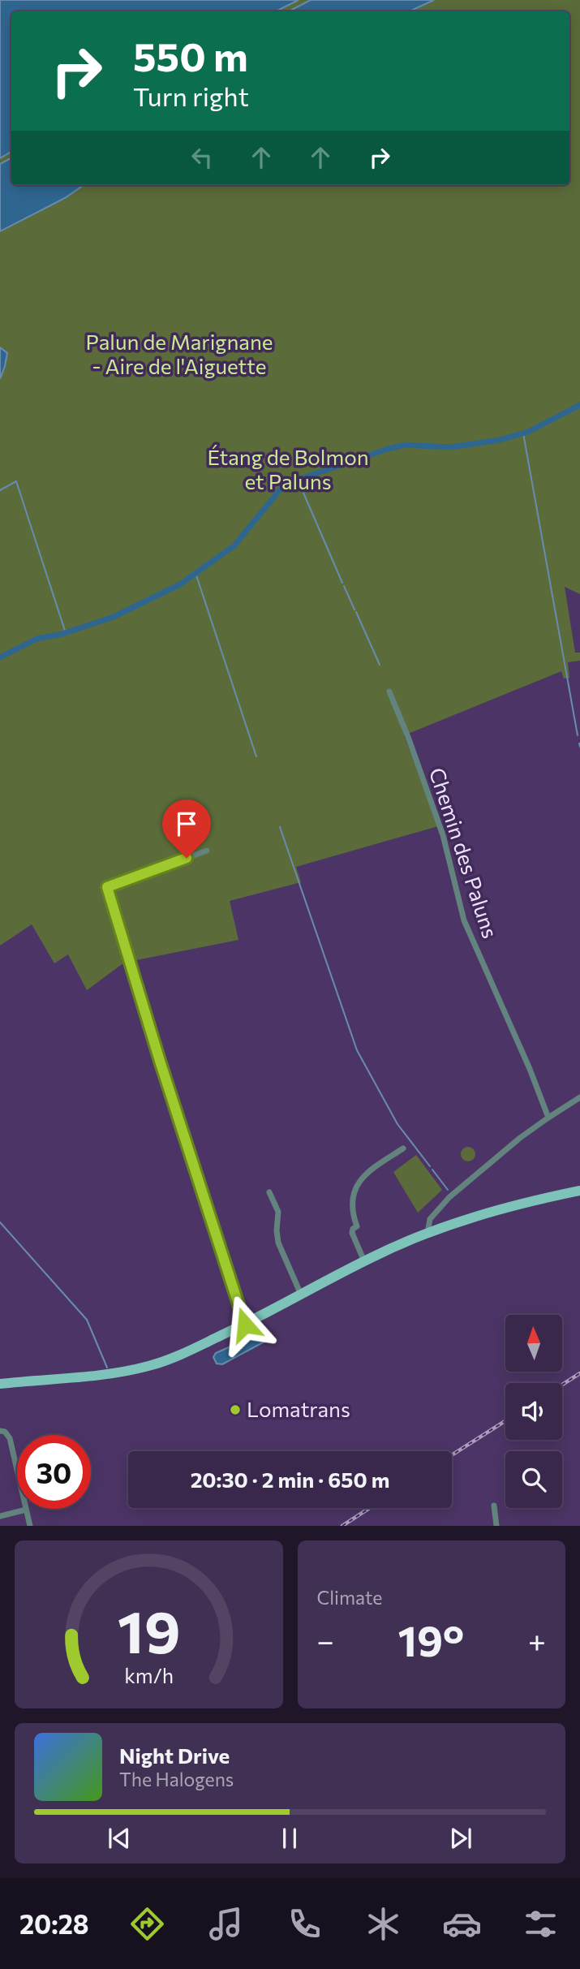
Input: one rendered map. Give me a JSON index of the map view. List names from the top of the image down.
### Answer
{
  "streets": {
    "street": ["Chemin des Paluns"]
  },
  "parks": ["Palun de Marignane - Aire de l'Aiguette", "Étang de Bolmon et Paluns"],
  "places": ["Lomatrans"],
  "north": "top",
  "page": {
    "turn": ["550 m", "Turn right"],
    "limit": "30",
    "trip": "20:30 · 2 min · 650 m",
    "tile": "Climate",
    "heat": ["−", "19°", "+"],
    "song": ["Night Drive", "The Halogens"],
    "tabs": "20:28",
    "gauge": ["19", "km/h"]
  }
}
